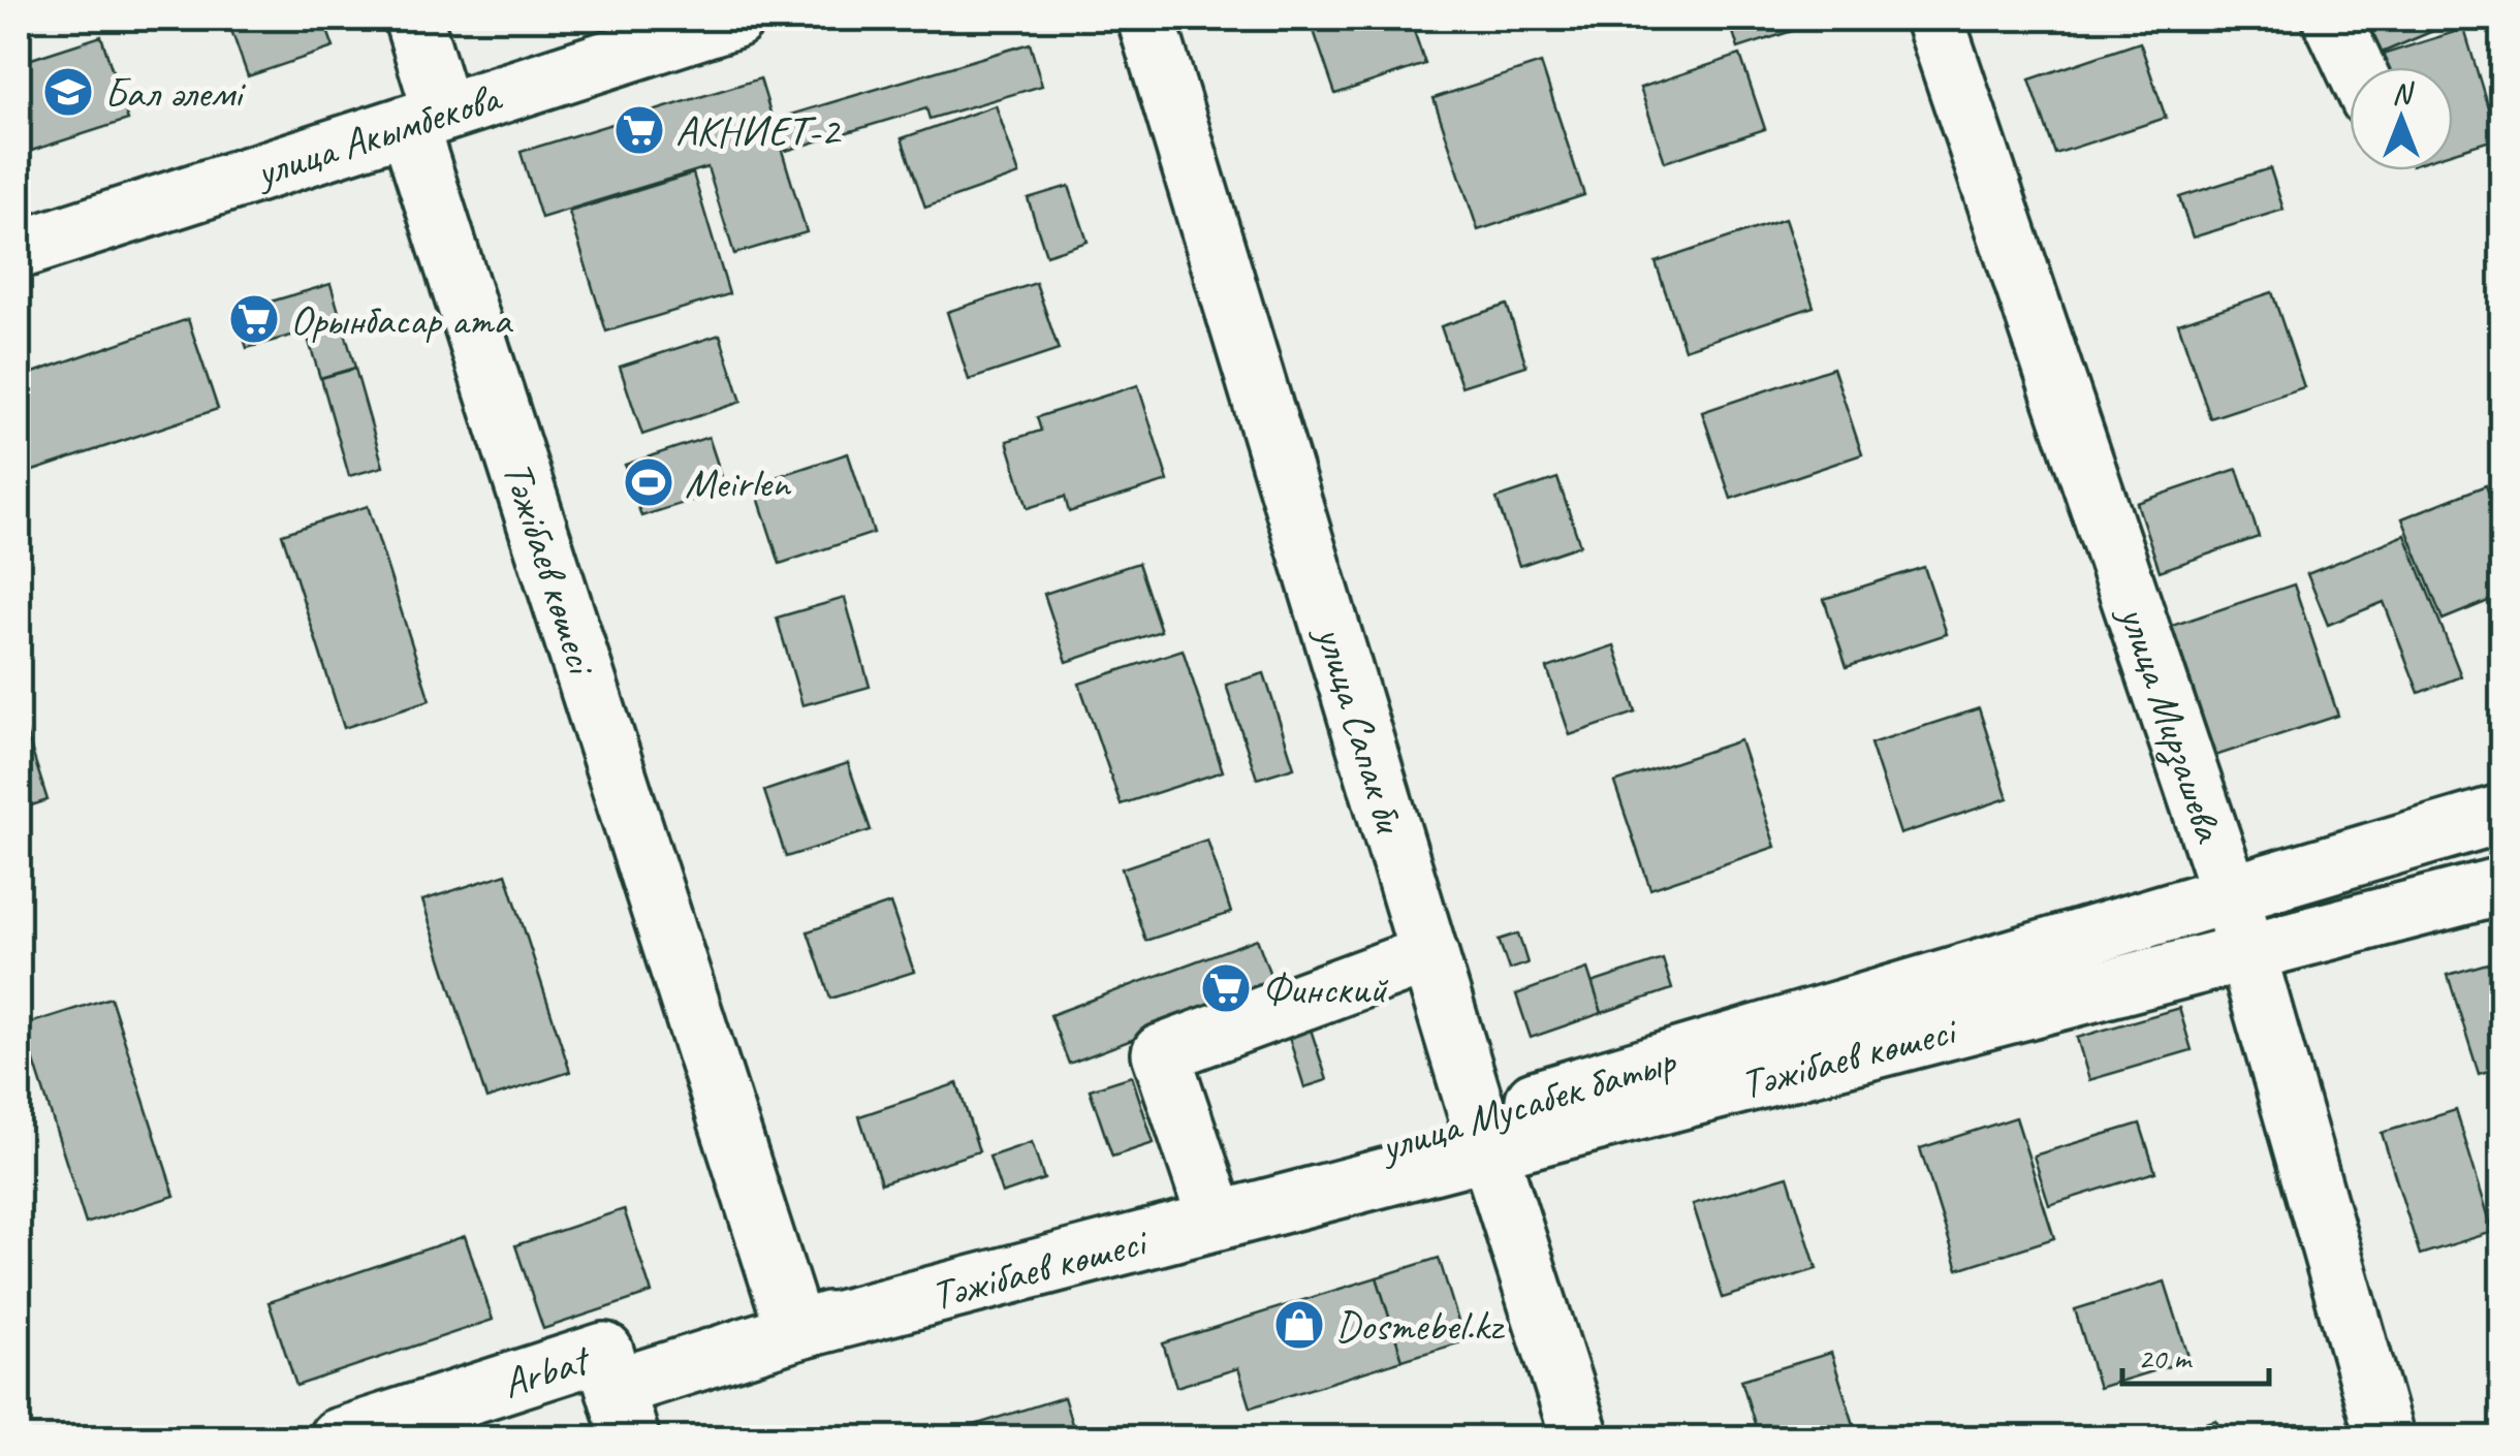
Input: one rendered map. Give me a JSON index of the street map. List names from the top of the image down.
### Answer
{
  "streets": {
    "street": [
      "улица Акымбекова",
      "Тәжібаев көшесі",
      "улица Мирзашева",
      "улица Сапак би",
      "улица Мусабек батыр",
      "Arbat"
    ]
  },
  "crossings": [
    ["улица Акымбекова", "Тәжібаев көшесі"],
    ["Тәжібаев көшесі", "улица Мусабек батыр"],
    ["улица Мирзашева", "улица Мусабек батыр"],
    ["улица Сапак би", "улица Мусабек батыр"],
    ["улица Мусабек батыр", "Arbat"]
  ],
  "places": {
    "school or university": ["Бал әлемі"],
    "supermarket": ["АКНИЕТ-2", "Орынбасар ата", "Финский"],
    "sports": ["Meirlen"],
    "shop": ["Dosmebel.kz"]
  },
  "scale_bar": "20 m",
  "north": "top"
}
